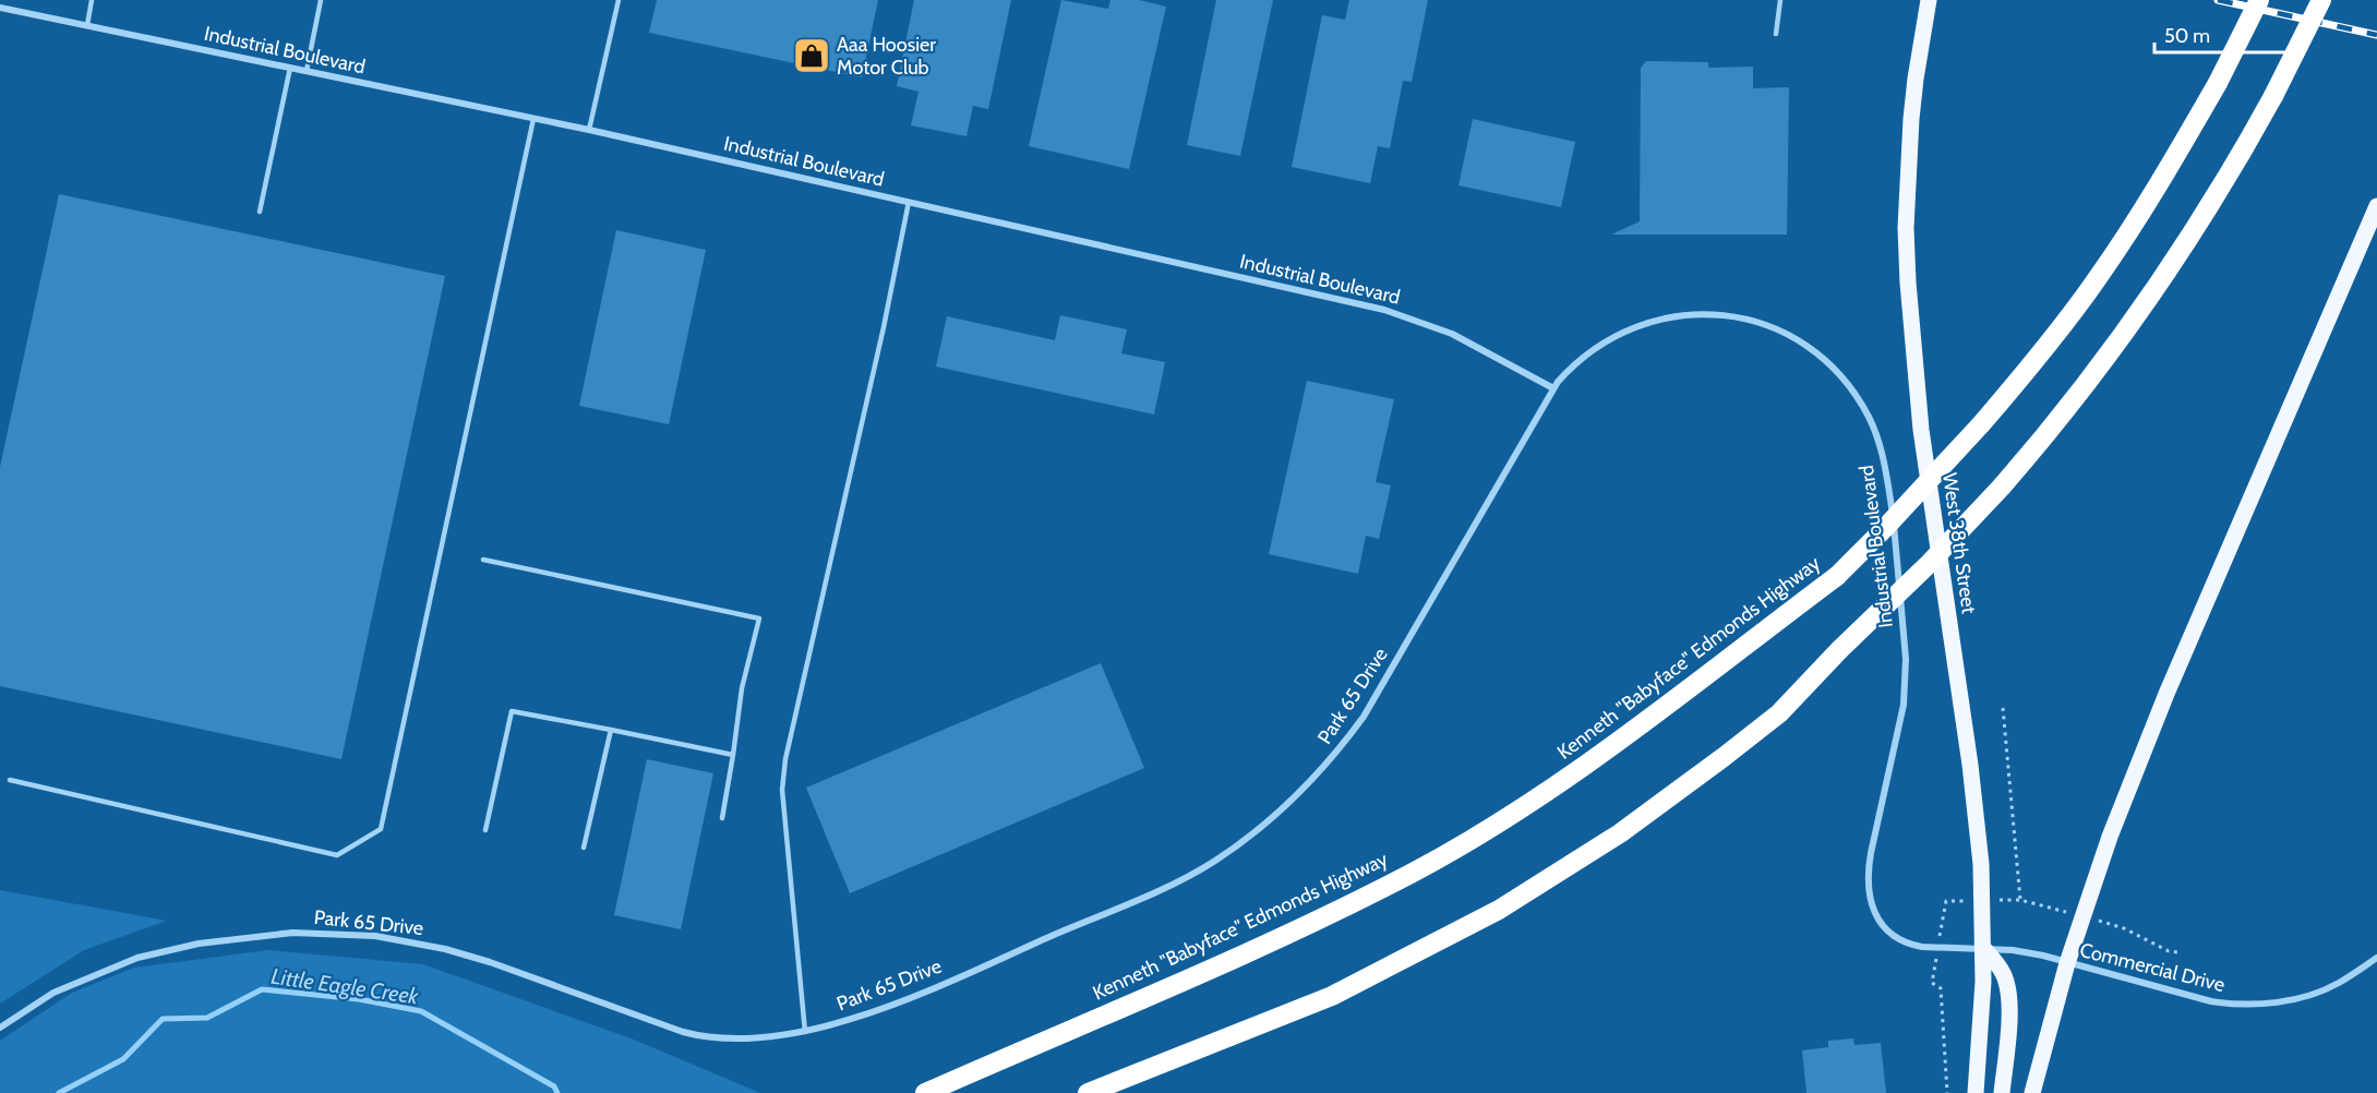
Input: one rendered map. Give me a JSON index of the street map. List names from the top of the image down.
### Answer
{
  "streets": {
    "highway": ["Kenneth \"Babyface\" Edmonds Highway"],
    "main road": ["West 38th Street"],
    "street": ["Industrial Boulevard", "Park 65 Drive", "Commercial Drive"]
  },
  "crossings": [
    ["Industrial Boulevard", "West 38th Street"],
    ["Industrial Boulevard", "Park 65 Drive"],
    ["Industrial Boulevard", "Commercial Drive"]
  ],
  "water": ["Little Eagle Creek"],
  "places": {
    "shop": ["Aaa Hoosier Motor Club"]
  },
  "scale_bar": "50 m"
}
